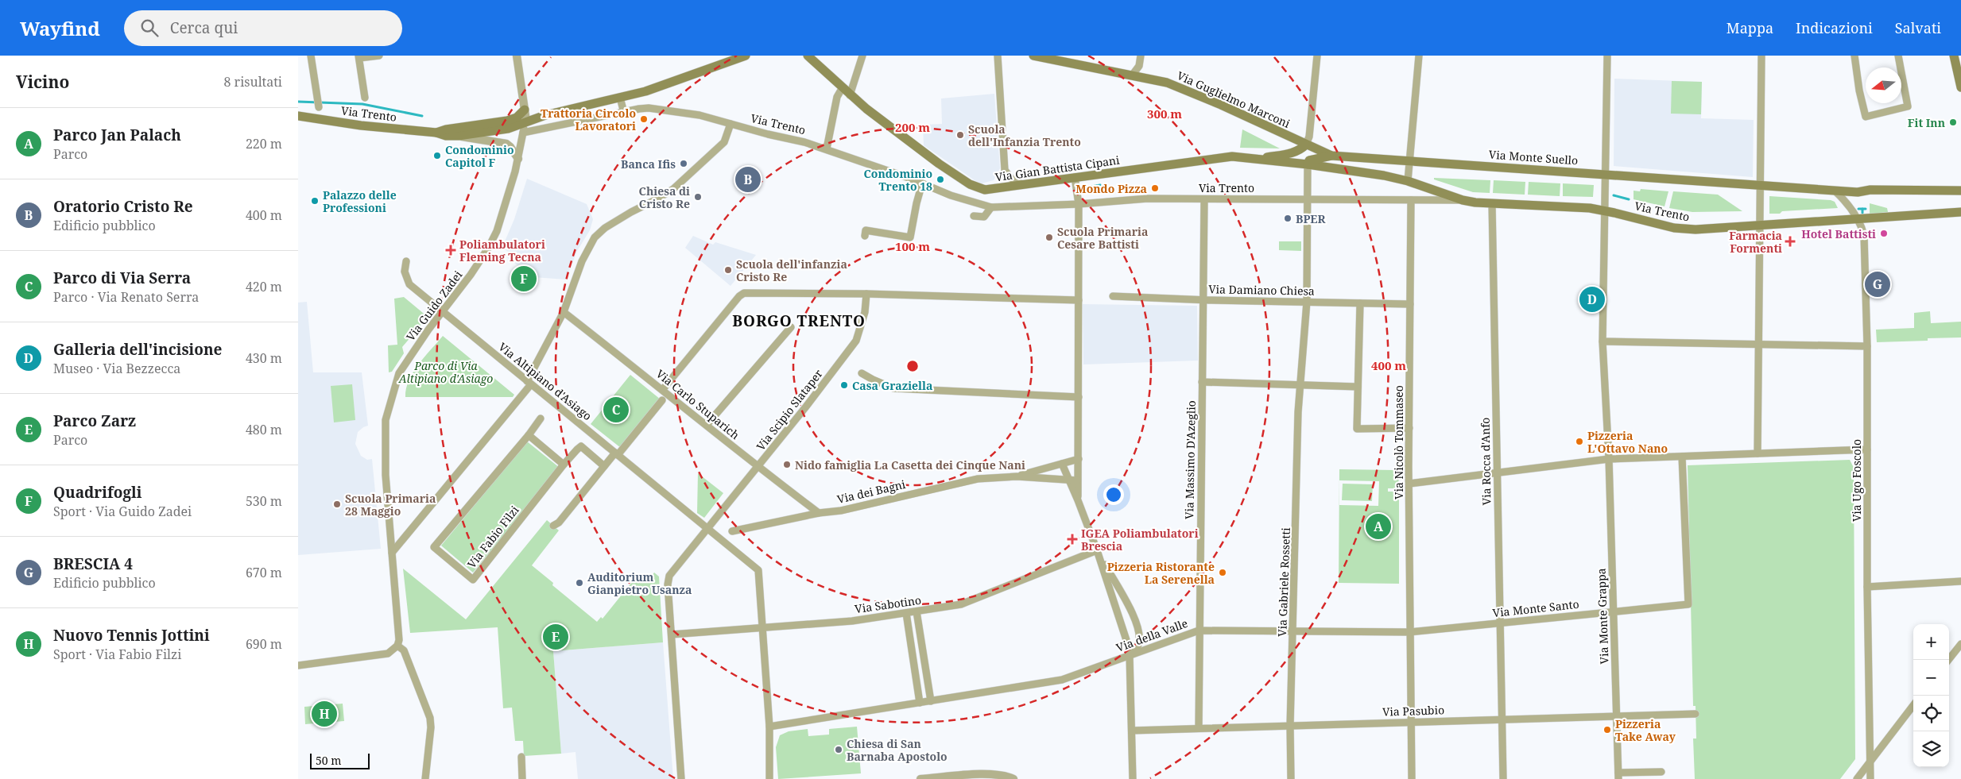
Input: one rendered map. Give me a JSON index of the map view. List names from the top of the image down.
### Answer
{
  "streets": {
    "main road": [
      "Via Guglielmo Marconi",
      "Via Trento",
      "Via Monte Suello",
      "Via Gian Battista Cipani"
    ],
    "street": [
      "Via Damiano Chiesa",
      "Via Guido Zadei",
      "Via Altipiano d'Asiago",
      "Via Carlo Stuparich",
      "Via Scipio Slataper",
      "Via Nicolò Tommaseo",
      "Via Massimo D'Azeglio",
      "Via Rocca d'Anfo",
      "Via Ugo Foscolo",
      "Via dei Bagni",
      "Via Fabio Filzi",
      "Via Gabriele Rossetti",
      "Via Sabotino",
      "Via Monte Santo",
      "Via Monte Grappa",
      "Via della Valle",
      "Via Pasubio"
    ]
  },
  "crossings": [
    ["Via Guglielmo Marconi", "Via Monte Suello"],
    ["Via Trento", "Via Guido Zadei"],
    ["Via Trento", "Via Nicolò Tommaseo"],
    ["Via Trento", "Via Massimo D'Azeglio"],
    ["Via Trento", "Via Rocca d'Anfo"],
    ["Via Trento", "Via Ugo Foscolo"],
    ["Via Trento", "Via Gabriele Rossetti"],
    ["Via Trento", "Via Monte Grappa"],
    ["Via Monte Suello", "Via Ugo Foscolo"],
    ["Via Gian Battista Cipani", "Via Gabriele Rossetti"],
    ["Via Damiano Chiesa", "Via Nicolò Tommaseo"],
    ["Via Damiano Chiesa", "Via Massimo D'Azeglio"],
    ["Via Damiano Chiesa", "Via Gabriele Rossetti"],
    ["Via Guido Zadei", "Via Altipiano d'Asiago"],
    ["Via Altipiano d'Asiago", "Via Scipio Slataper"],
    ["Via Altipiano d'Asiago", "Via Sabotino"],
    ["Via Altipiano d'Asiago", "Via della Valle"],
    ["Via Carlo Stuparich", "Via Scipio Slataper"],
    ["Via Carlo Stuparich", "Via dei Bagni"],
    ["Via Scipio Slataper", "Via Sabotino"],
    ["Via Nicolò Tommaseo", "Via Monte Santo"],
    ["Via Nicolò Tommaseo", "Via della Valle"],
    ["Via Nicolò Tommaseo", "Via Pasubio"],
    ["Via Massimo D'Azeglio", "Via della Valle"],
    ["Via Massimo D'Azeglio", "Via Pasubio"],
    ["Via Rocca d'Anfo", "Via Monte Santo"],
    ["Via Rocca d'Anfo", "Via Pasubio"],
    ["Via Gabriele Rossetti", "Via della Valle"],
    ["Via Gabriele Rossetti", "Via Pasubio"],
    ["Via Monte Santo", "Via Monte Grappa"],
    ["Via Monte Santo", "Via della Valle"],
    ["Via Monte Grappa", "Via Pasubio"]
  ],
  "districts": ["BORGO TRENTO"],
  "parks": ["Parco di Via Altipiano d'Asiago"],
  "places": {
    "other": [
      "Trattoria Circolo Lavoratori",
      "Fit Inn",
      "Scuola dell'Infanzia Trento",
      "Condominio Capitol F",
      "Banca Ifis",
      "Condominio Trento 18",
      "Mondo Pizza",
      "Chiesa di Cristo Re",
      "Palazzo delle Professioni",
      "BPER",
      "Hotel Battisti",
      "Scuola Primaria Cesare Battisti",
      "Scuola dell'infanzia Cristo Re",
      "Casa Graziella",
      "Pizzeria L'Ottavo Nano",
      "Nido famiglia La Casetta dei Cinque Nani",
      "Scuola Primaria 28 Maggio",
      "Pizzeria Ristorante La Serenella",
      "Auditorium Gianpietro Usanza",
      "Pizzeria Take Away",
      "Chiesa di San Barnaba Apostolo"
    ],
    "health": ["Farmacia Formenti", "Poliambulatori Fleming Tecna", "IGEA Poliambulatori Brescia"]
  },
  "scale_bar": "50 m",
  "north": "left",
  "page": {
    "header": "Wayfind",
    "search": "Cerca qui",
    "nav": ["Mappa", "Indicazioni", "Salvati"],
    "heading": ["Vicino", "8 risultati"],
    "list": [
      {
        "mark": "A",
        "name": "Parco Jan Palach",
        "note": "Parco",
        "value": "220 m"
      },
      {
        "mark": "B",
        "name": "Oratorio Cristo Re",
        "note": "Edificio pubblico",
        "value": "400 m"
      },
      {
        "mark": "C",
        "name": "Parco di Via Serra",
        "note": "Parco · Via Renato Serra",
        "value": "420 m"
      },
      {
        "mark": "D",
        "name": "Galleria dell'incisione",
        "note": "Museo · Via Bezzecca",
        "value": "430 m"
      },
      {
        "mark": "E",
        "name": "Parco Zarz",
        "note": "Parco",
        "value": "480 m"
      },
      {
        "mark": "F",
        "name": "Quadrifogli",
        "note": "Sport · Via Guido Zadei",
        "value": "530 m"
      },
      {
        "mark": "G",
        "name": "BRESCIA 4",
        "note": "Edificio pubblico",
        "value": "670 m"
      },
      {
        "mark": "H",
        "name": "Nuovo Tennis Jottini",
        "note": "Sport · Via Fabio Filzi",
        "value": "690 m"
      }
    ],
    "pins": [
      "B",
      "F",
      "G",
      "D",
      "C",
      "A",
      "E",
      "H"
    ],
    "map_buttons": ["+", "−"],
    "scale": "50 m"
  },
  "rings": [
    "300 m",
    "200 m",
    "100 m",
    "400 m"
  ]
}
